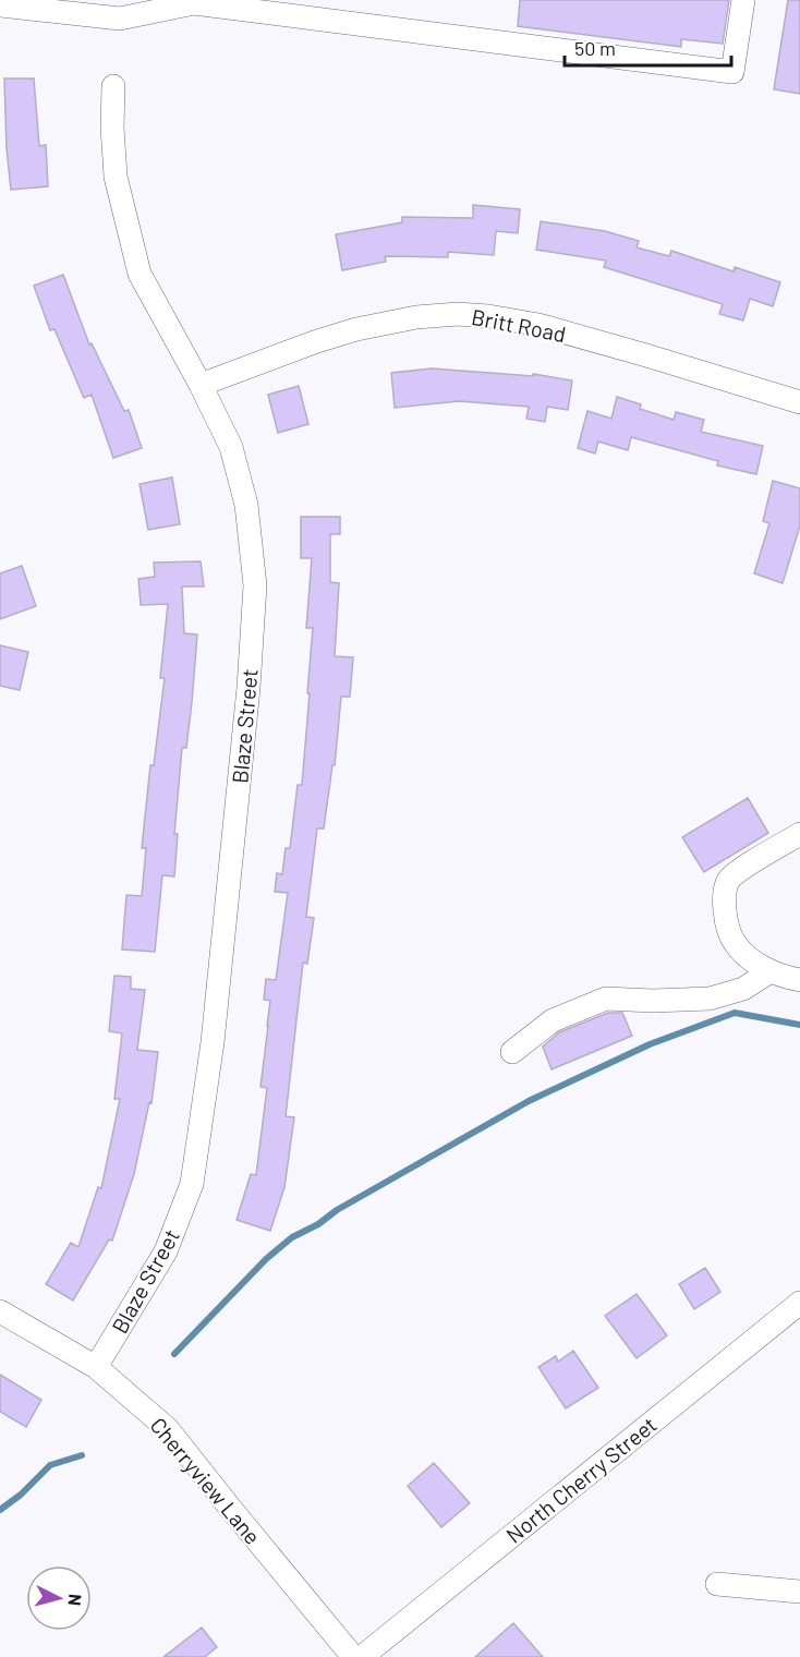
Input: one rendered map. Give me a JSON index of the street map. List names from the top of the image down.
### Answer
{
  "streets": {
    "street": [
      "Britt Road",
      "Blaze Street",
      "North Cherry Street",
      "Cherryview Lane"
    ]
  },
  "crossings": [
    ["Britt Road", "Blaze Street"],
    ["Blaze Street", "Cherryview Lane"]
  ],
  "scale_bar": "50 m",
  "north": "right"
}
